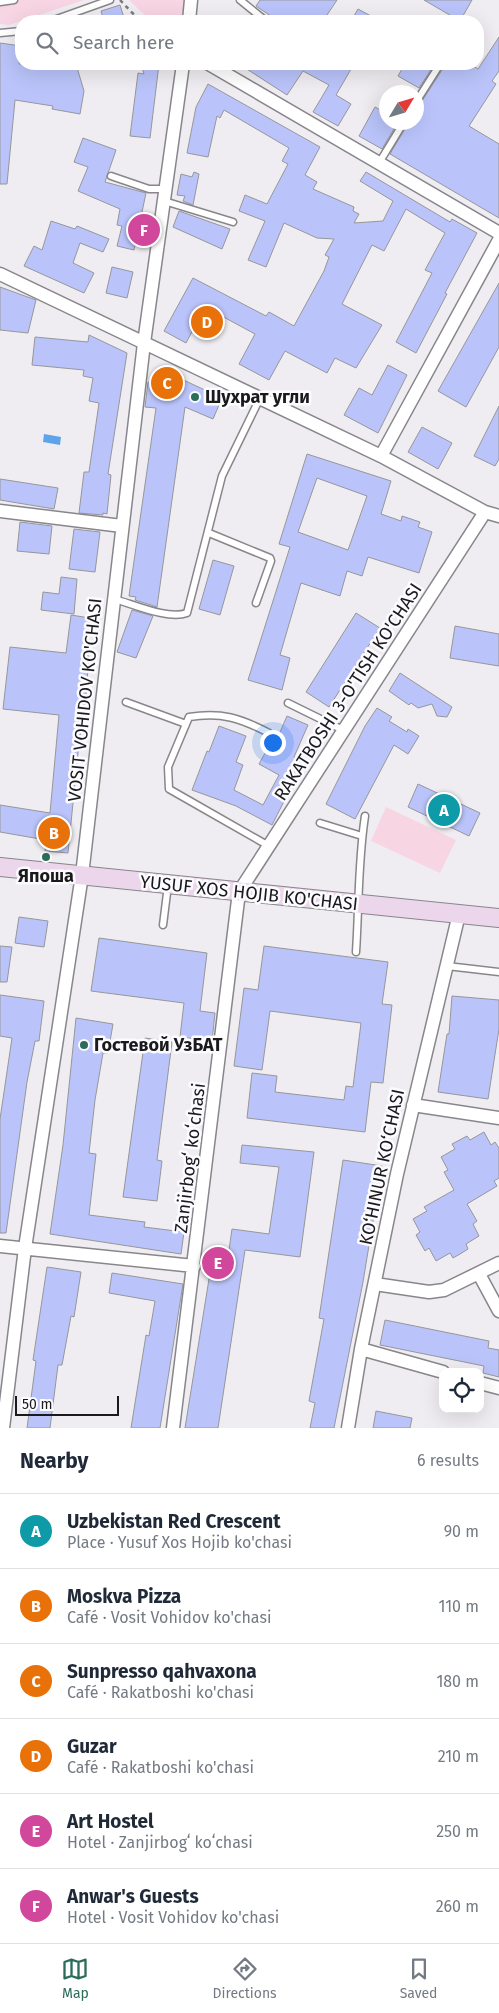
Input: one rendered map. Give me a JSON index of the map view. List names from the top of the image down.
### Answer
{
  "streets": {
    "main road": ["YUSUF XOS HOJIB KO'CHASI"],
    "street": [
      "RAKATBOSHI 3-O'TISH KO'CHASI",
      "VOSIT VOHIDOV KO'CHASI",
      "Zanjirbogʻ koʻchasi",
      "KO‘HINUR KO‘CHASI"
    ]
  },
  "crossings": [
    ["RAKATBOSHI 3-O'TISH KO'CHASI", "YUSUF XOS HOJIB KO'CHASI"],
    ["RAKATBOSHI 3-O'TISH KO'CHASI", "Zanjirbogʻ koʻchasi"],
    ["VOSIT VOHIDOV KO'CHASI", "YUSUF XOS HOJIB KO'CHASI"],
    ["YUSUF XOS HOJIB KO'CHASI", "Zanjirbogʻ koʻchasi"],
    ["YUSUF XOS HOJIB KO'CHASI", "KO‘HINUR KO‘CHASI"]
  ],
  "places": ["Шухрат угли", "Япоша", "Гостевой УзБАТ"],
  "scale_bar": "50 m",
  "north": "top right",
  "page": {
    "search": "Search here",
    "pins": [
      "F",
      "D",
      "C",
      "A",
      "B",
      "E"
    ],
    "scale": "50 m",
    "heading": ["Nearby", "6 results"],
    "list": [
      {
        "mark": "A",
        "name": "Uzbekistan Red Crescent",
        "note": "Place · Yusuf Xos Hojib ko'chasi",
        "value": "90 m"
      },
      {
        "mark": "B",
        "name": "Moskva Pizza",
        "note": "Café · Vosit Vohidov ko'chasi",
        "value": "110 m"
      },
      {
        "mark": "C",
        "name": "Sunpresso qahvaxona",
        "note": "Café · Rakatboshi ko'chasi",
        "value": "180 m"
      },
      {
        "mark": "D",
        "name": "Guzar",
        "note": "Café · Rakatboshi ko'chasi",
        "value": "210 m"
      },
      {
        "mark": "E",
        "name": "Art Hostel",
        "note": "Hotel · Zanjirbogʻ koʻchasi",
        "value": "250 m"
      },
      {
        "mark": "F",
        "name": "Anwar's Guests",
        "note": "Hotel · Vosit Vohidov ko'chasi",
        "value": "260 m"
      }
    ],
    "nav": ["Map", "Directions", "Saved"]
  }
}
